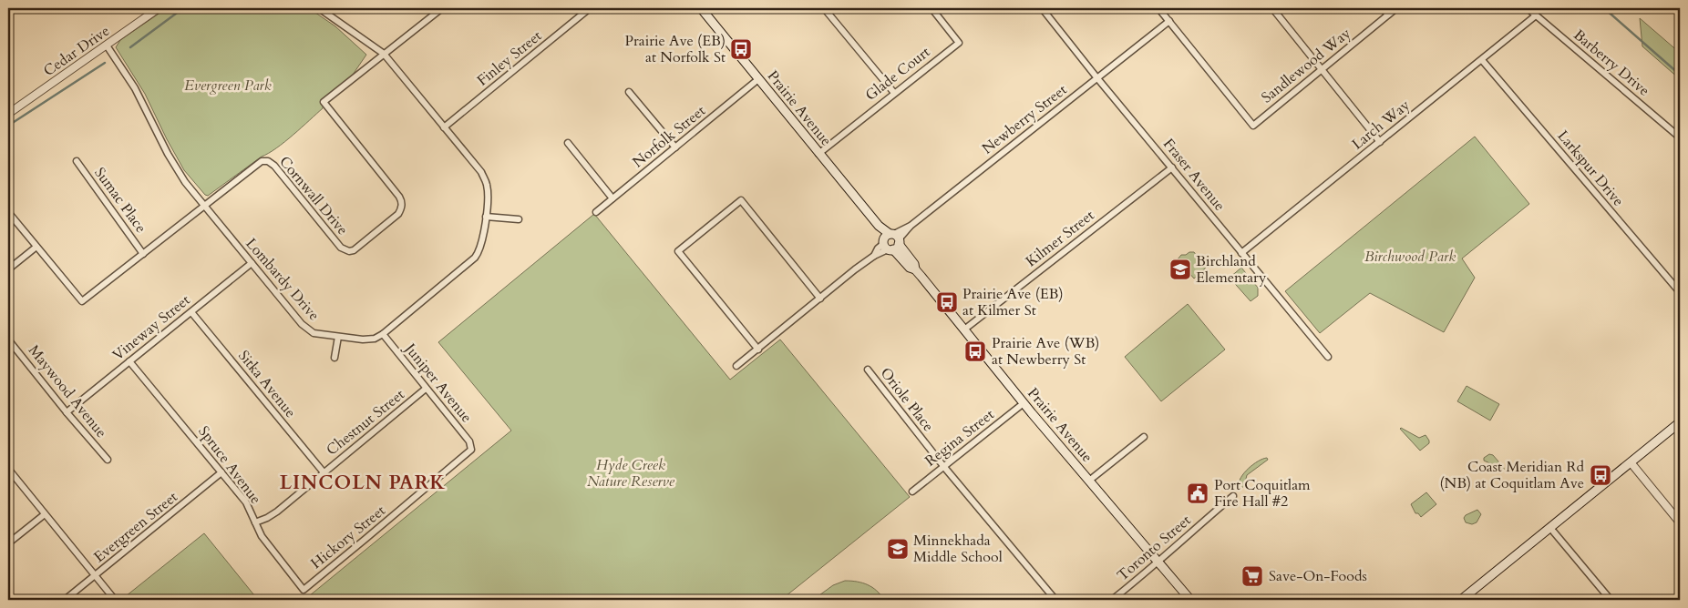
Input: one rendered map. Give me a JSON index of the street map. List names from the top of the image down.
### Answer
{
  "streets": {
    "main road": ["Prairie Avenue"],
    "street": [
      "Cedar Drive",
      "Finley Street",
      "Barberry Drive",
      "Sandlewood Way",
      "Glade Court",
      "Newberry Street",
      "Larch Way",
      "Norfolk Street",
      "Larkspur Drive",
      "Fraser Avenue",
      "Cornwall Drive",
      "Sumac Place",
      "Kilmer Street",
      "Lombardy Drive",
      "Vineway Street",
      "Juniper Avenue",
      "Sitka Avenue",
      "Maywood Avenue",
      "Oriole Place",
      "Chestnut Street",
      "Regina Street",
      "Spruce Avenue",
      "Evergreen Street",
      "Hickory Street",
      "Toronto Street"
    ]
  },
  "crossings": [
    ["Cedar Drive", "Lombardy Drive"],
    ["Finley Street", "Lombardy Drive"],
    ["Barberry Drive", "Larch Way"],
    ["Sandlewood Way", "Newberry Street"],
    ["Glade Court", "Prairie Avenue"],
    ["Prairie Avenue", "Newberry Street"],
    ["Prairie Avenue", "Norfolk Street"],
    ["Prairie Avenue", "Kilmer Street"],
    ["Prairie Avenue", "Regina Street"],
    ["Prairie Avenue", "Toronto Street"],
    ["Newberry Street", "Fraser Avenue"],
    ["Larch Way", "Larkspur Drive"],
    ["Larch Way", "Fraser Avenue"],
    ["Fraser Avenue", "Kilmer Street"],
    ["Cornwall Drive", "Sumac Place"],
    ["Cornwall Drive", "Lombardy Drive"],
    ["Lombardy Drive", "Vineway Street"],
    ["Lombardy Drive", "Juniper Avenue"],
    ["Vineway Street", "Sitka Avenue"],
    ["Vineway Street", "Maywood Avenue"],
    ["Vineway Street", "Spruce Avenue"],
    ["Juniper Avenue", "Chestnut Street"],
    ["Juniper Avenue", "Hickory Street"],
    ["Sitka Avenue", "Chestnut Street"],
    ["Oriole Place", "Regina Street"],
    ["Chestnut Street", "Spruce Avenue"],
    ["Spruce Avenue", "Evergreen Street"],
    ["Spruce Avenue", "Hickory Street"]
  ],
  "districts": ["LINCOLN PARK"],
  "parks": ["Evergreen Park", "Birchwood Park", "Hyde Creek Nature Reserve"],
  "places": {
    "bus stop": [
      "Prairie Ave (EB) at Norfolk St",
      "Prairie Ave (EB) at Kilmer St",
      "Prairie Ave (WB) at Newberry St",
      "Coast Meridian Rd (NB) at Coquitlam Ave"
    ],
    "school or university": ["Birchland Elementary", "Minnekhada Middle School"],
    "public building": ["Port Coquitlam Fire Hall #2"],
    "supermarket": ["Save-On-Foods"]
  }
}
